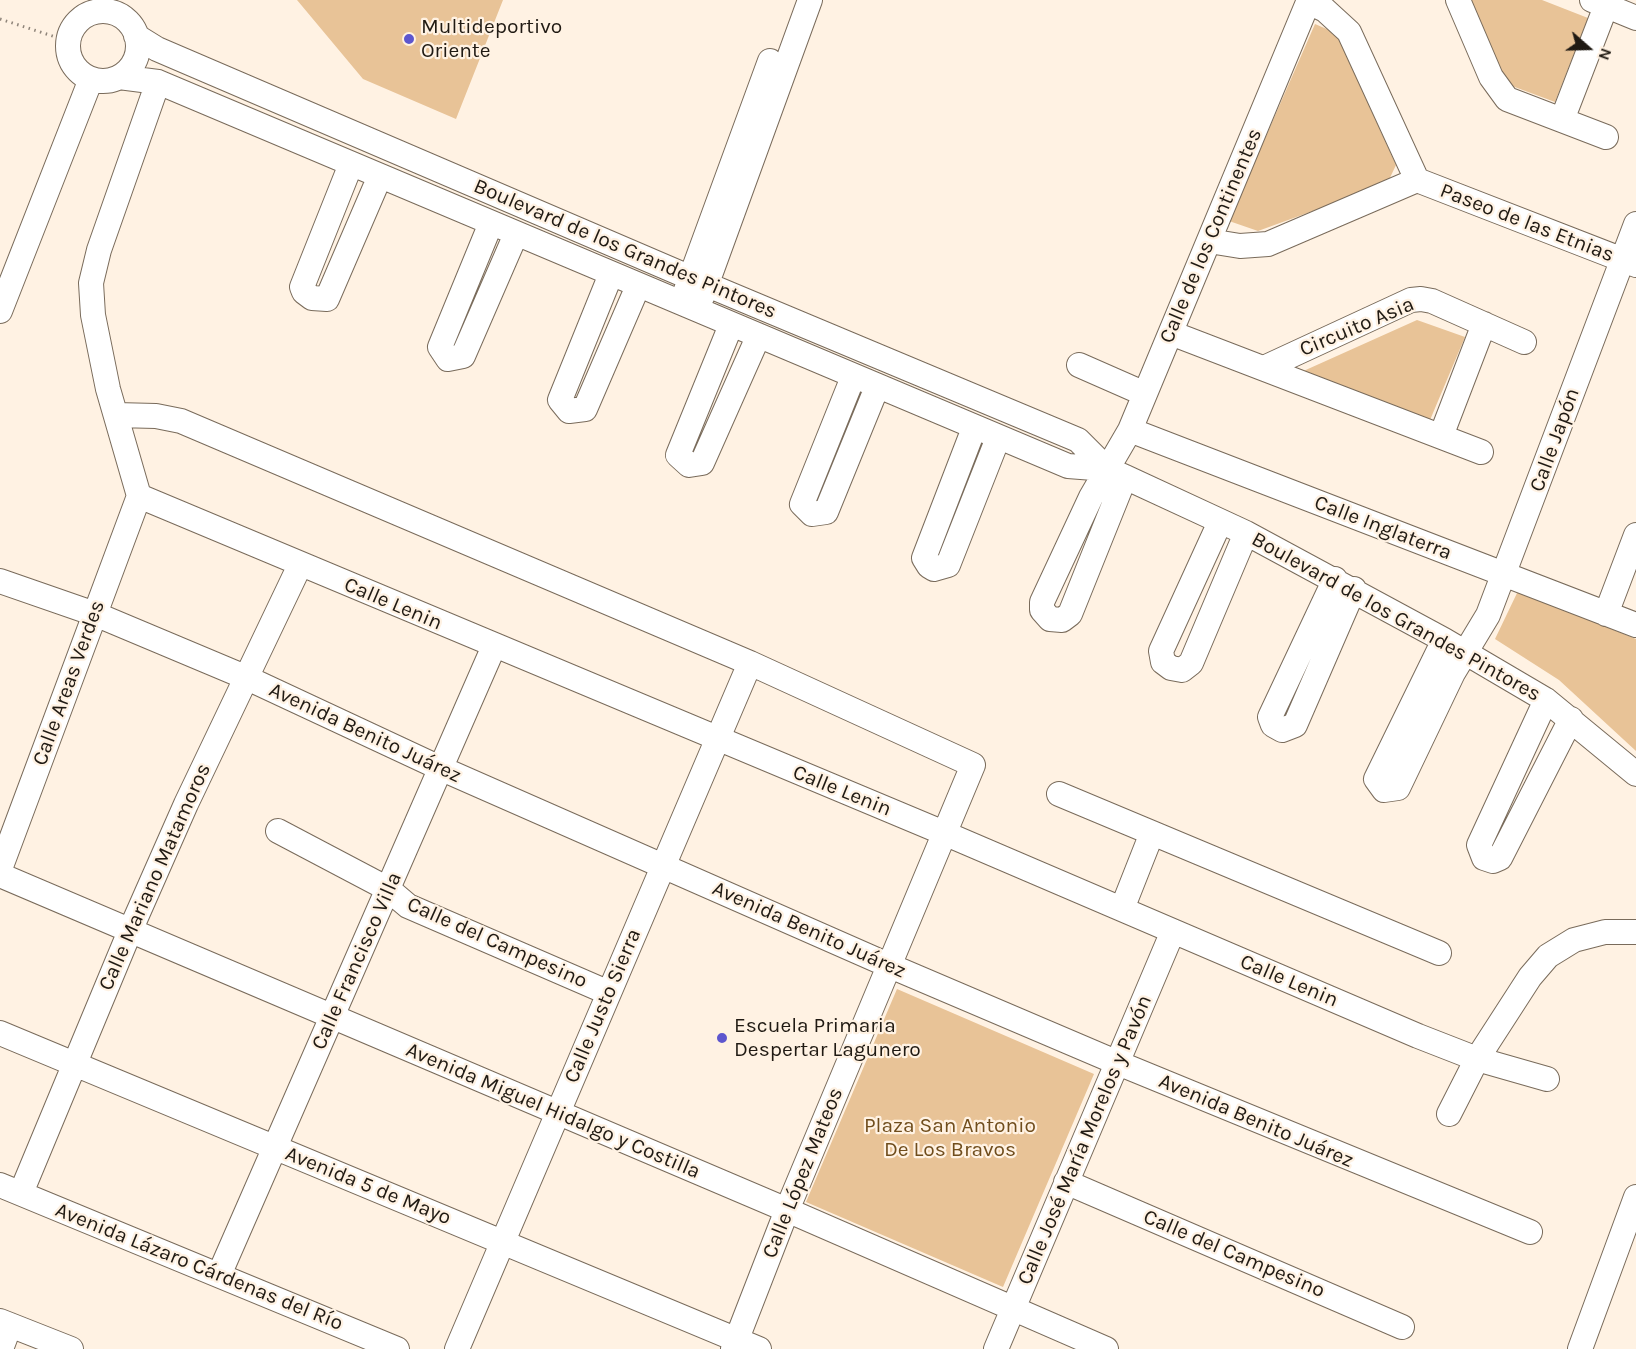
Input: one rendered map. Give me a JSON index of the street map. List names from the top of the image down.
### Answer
{
  "streets": {
    "street": [
      "Paseo de las Etnias",
      "Calle de los Continentes",
      "Boulevard de los Grandes Pintores",
      "Circuito Asia",
      "Calle Japón",
      "Calle Inglaterra",
      "Calle Lenin",
      "Calle Areas Verdes",
      "Avenida Benito Juárez",
      "Calle Mariano Matamoros",
      "Calle del Campesino",
      "Calle Francisco Villa",
      "Calle Justo Sierra",
      "Avenida Miguel Hidalgo y Costilla",
      "Calle José María Morelos y Pavón",
      "Calle López Mateos",
      "Avenida 5 de Mayo",
      "Avenida Lázaro Cárdenas del Río"
    ]
  },
  "crossings": [
    ["Paseo de las Etnias", "Calle de los Continentes"],
    ["Paseo de las Etnias", "Calle Japón"],
    ["Calle de los Continentes", "Boulevard de los Grandes Pintores"],
    ["Calle de los Continentes", "Circuito Asia"],
    ["Calle de los Continentes", "Calle Inglaterra"],
    ["Boulevard de los Grandes Pintores", "Calle Japón"],
    ["Calle Japón", "Calle Inglaterra"],
    ["Calle Lenin", "Calle Areas Verdes"],
    ["Calle Lenin", "Calle Mariano Matamoros"],
    ["Calle Lenin", "Calle Francisco Villa"],
    ["Calle Lenin", "Calle Justo Sierra"],
    ["Calle Lenin", "Calle José María Morelos y Pavón"],
    ["Calle Lenin", "Calle López Mateos"],
    ["Calle Areas Verdes", "Avenida Benito Juárez"],
    ["Avenida Benito Juárez", "Calle Mariano Matamoros"],
    ["Avenida Benito Juárez", "Calle Francisco Villa"],
    ["Avenida Benito Juárez", "Calle Justo Sierra"],
    ["Avenida Benito Juárez", "Calle José María Morelos y Pavón"],
    ["Avenida Benito Juárez", "Calle López Mateos"],
    ["Calle Mariano Matamoros", "Avenida Miguel Hidalgo y Costilla"],
    ["Calle Mariano Matamoros", "Avenida 5 de Mayo"],
    ["Calle Mariano Matamoros", "Avenida Lázaro Cárdenas del Río"],
    ["Calle del Campesino", "Calle Francisco Villa"],
    ["Calle del Campesino", "Calle Justo Sierra"],
    ["Calle del Campesino", "Calle José María Morelos y Pavón"],
    ["Calle Francisco Villa", "Avenida Miguel Hidalgo y Costilla"],
    ["Calle Francisco Villa", "Avenida 5 de Mayo"],
    ["Calle Francisco Villa", "Avenida Lázaro Cárdenas del Río"],
    ["Calle Justo Sierra", "Avenida Miguel Hidalgo y Costilla"],
    ["Calle Justo Sierra", "Calle López Mateos"],
    ["Calle Justo Sierra", "Avenida 5 de Mayo"],
    ["Avenida Miguel Hidalgo y Costilla", "Calle José María Morelos y Pavón"],
    ["Avenida Miguel Hidalgo y Costilla", "Calle López Mateos"],
    ["Calle López Mateos", "Avenida 5 de Mayo"]
  ],
  "parks": ["Plaza San Antonio De Los Bravos"],
  "places": ["Multideportivo Oriente", "Escuela Primaria Despertar Lagunero"],
  "north": "right"
}
